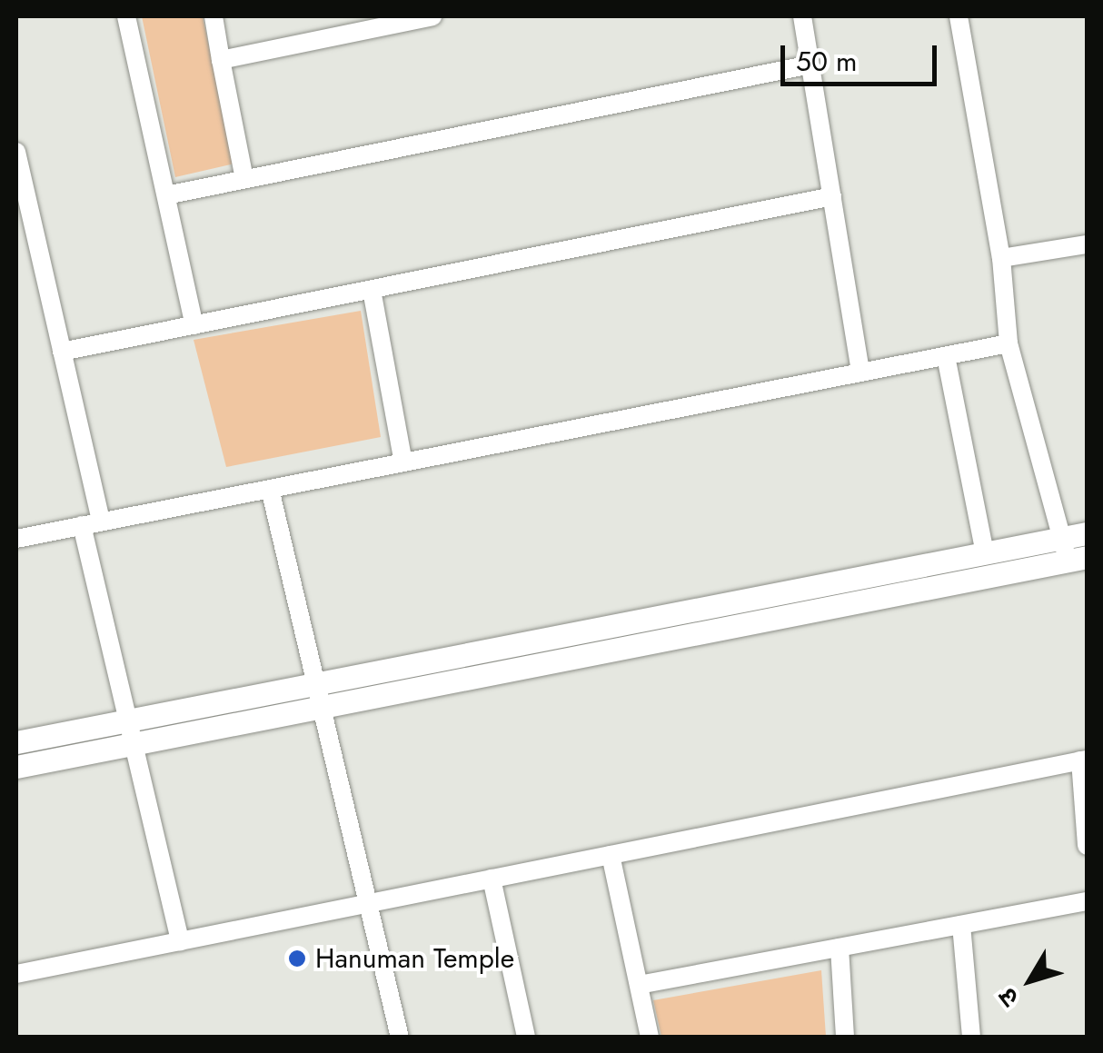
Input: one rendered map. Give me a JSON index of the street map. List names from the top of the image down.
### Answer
{
  "places": ["Hanuman Temple"],
  "scale_bar": "50 m",
  "north": "bottom left"
}
